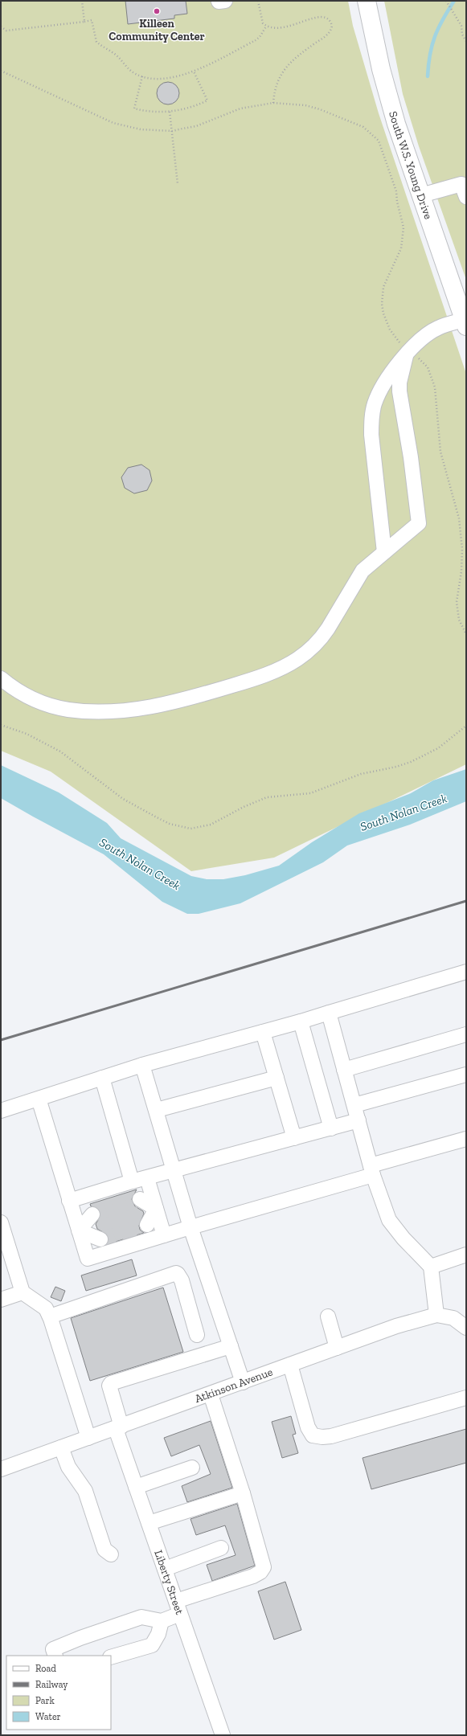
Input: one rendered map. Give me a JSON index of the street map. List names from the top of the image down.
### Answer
{
  "streets": {
    "main road": ["South W.S. Young Drive"],
    "street": ["Atkinson Avenue", "Liberty Street"]
  },
  "crossings": [
    ["Atkinson Avenue", "Liberty Street"]
  ],
  "water": ["South Nolan Creek"],
  "places": ["Killeen Community Center"],
  "legend": [
    "Road",
    "Railway",
    "Park",
    "Water"
  ]
}
